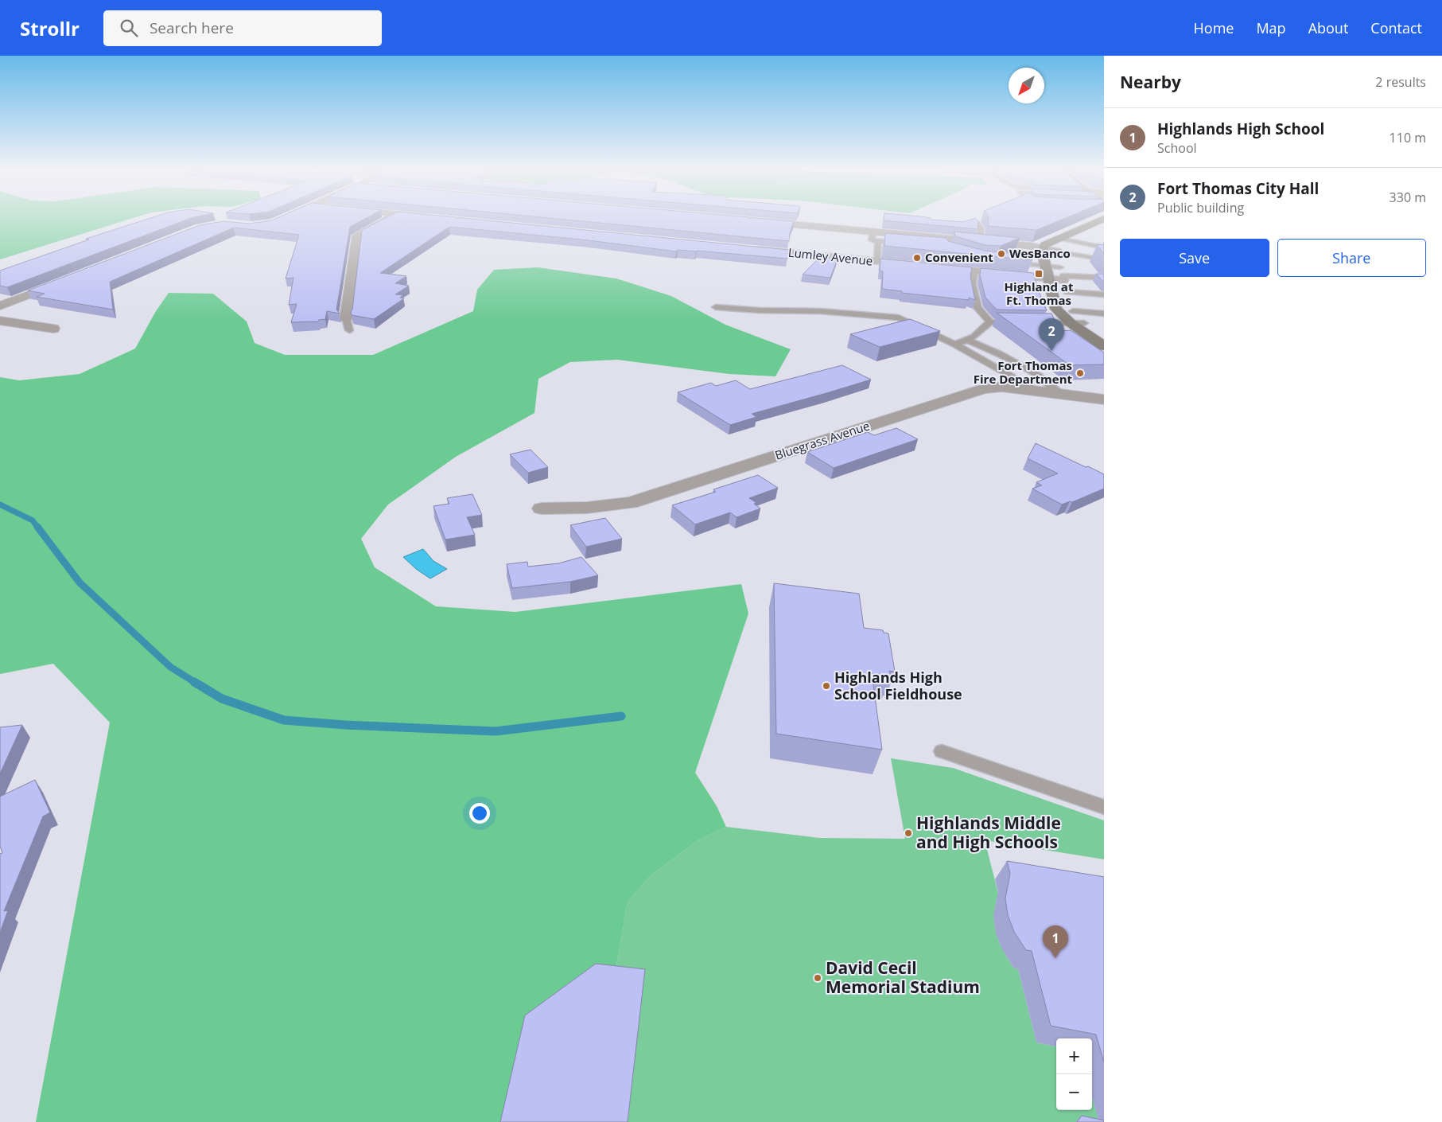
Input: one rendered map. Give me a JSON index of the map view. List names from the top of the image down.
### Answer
{
  "streets": {
    "street": ["Lumley Avenue", "Bluegrass Avenue"]
  },
  "places": {
    "other": [
      "WesBanco",
      "Convenient",
      "Fort Thomas Fire Department",
      "Highlands High School Fieldhouse",
      "Highlands Middle and High Schools",
      "David Cecil Memorial Stadium"
    ],
    "transit": ["Highland at Ft. Thomas"]
  },
  "north": "bottom left",
  "page": {
    "header": "Strollr",
    "search": "Search here",
    "nav": [
      "Home",
      "Map",
      "About",
      "Contact"
    ],
    "heading": ["Nearby", "2 results"],
    "list": [
      {
        "mark": "1",
        "name": "Highlands High School",
        "note": "School",
        "value": "110 m"
      },
      {
        "mark": "2",
        "name": "Fort Thomas City Hall",
        "note": "Public building",
        "value": "330 m"
      }
    ],
    "buttons": ["Save", "Share"],
    "pins": ["2", "1"],
    "map_buttons": ["+", "−"]
  }
}
